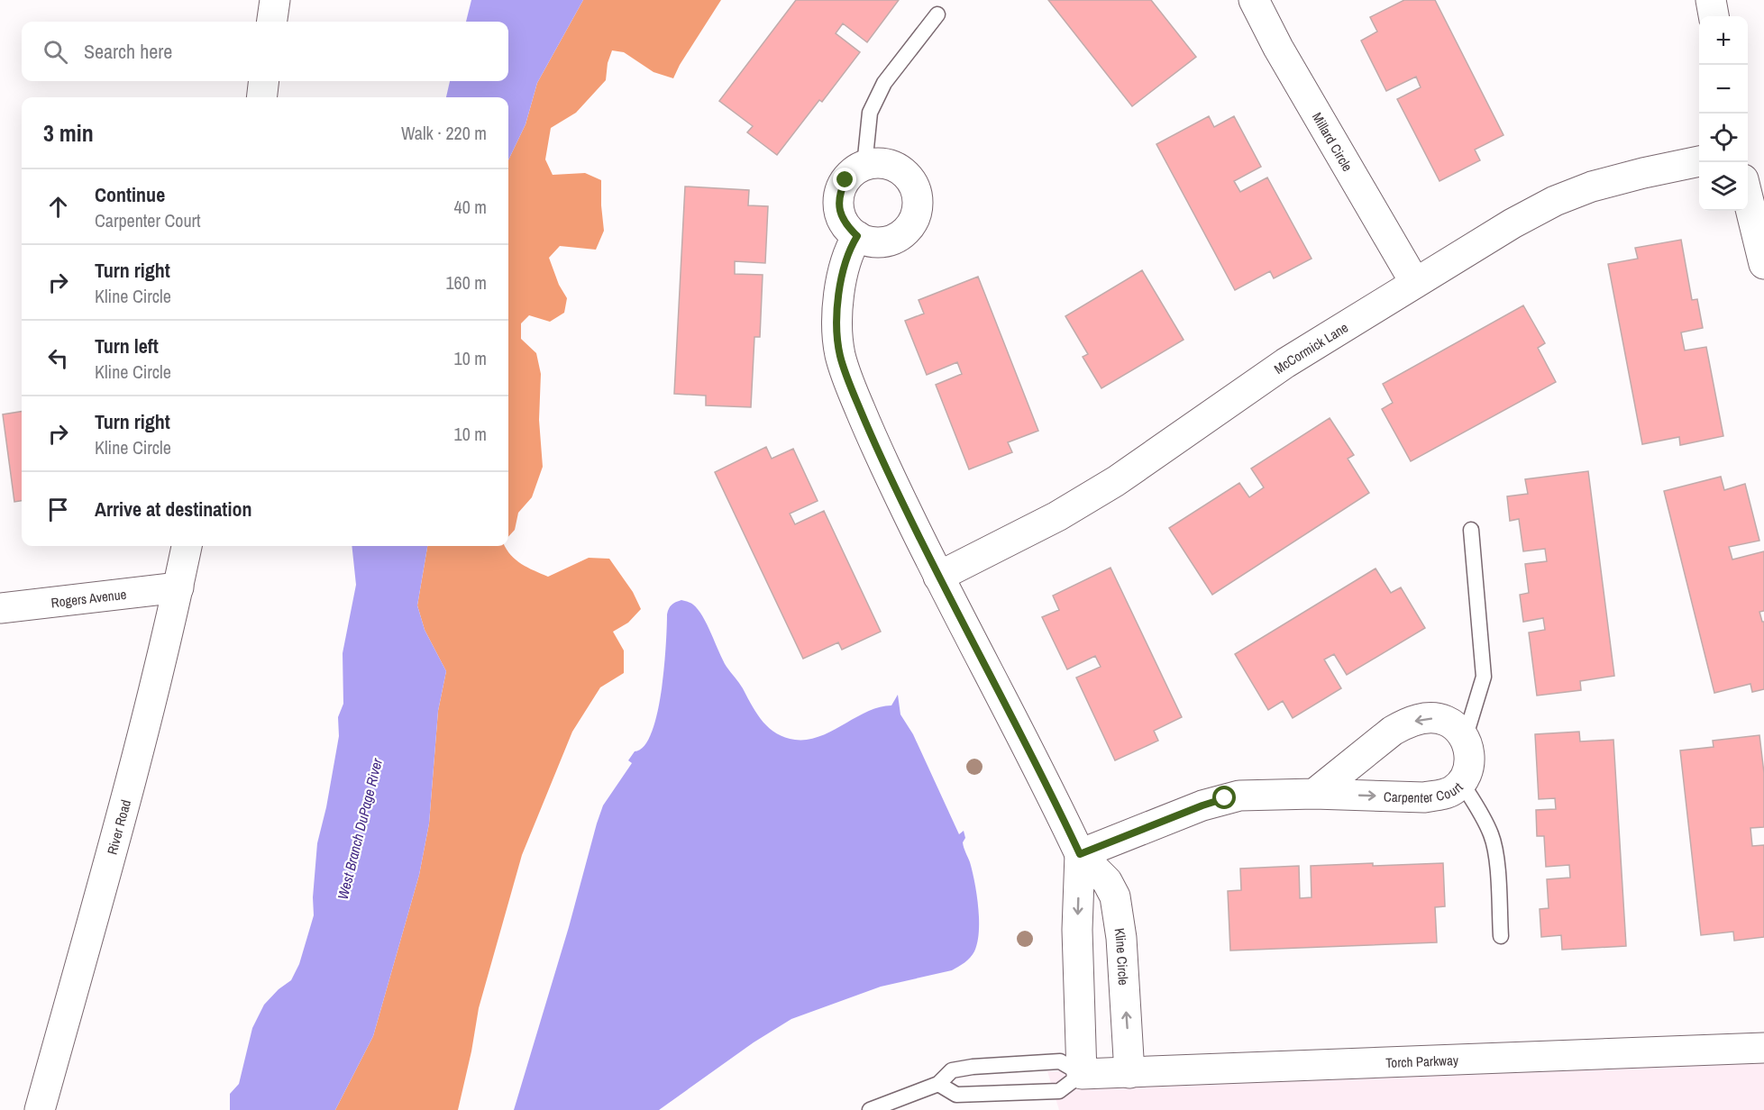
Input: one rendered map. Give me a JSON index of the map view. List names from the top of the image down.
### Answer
{
  "streets": {
    "street": [
      "Millard Circle",
      "McCormick Lane",
      "Rogers Avenue",
      "Carpenter Court",
      "River Road",
      "Kline Circle",
      "Torch Parkway"
    ]
  },
  "crossings": [
    ["Millard Circle", "McCormick Lane"],
    ["McCormick Lane", "Kline Circle"],
    ["Rogers Avenue", "River Road"],
    ["Carpenter Court", "Kline Circle"],
    ["Kline Circle", "Torch Parkway"]
  ],
  "water": ["West Branch DuPage River"],
  "page": {
    "map_buttons": ["+", "−"],
    "search": "Search here",
    "heading": ["3 min", "Walk · 220 m"],
    "list": [
      ["Continue", "Carpenter Court", "40 m"],
      ["Turn right", "Kline Circle", "160 m"],
      ["Turn left", "Kline Circle", "10 m"],
      ["Turn right", "Kline Circle", "10 m"],
      "Arrive at destination"
    ]
  }
}
